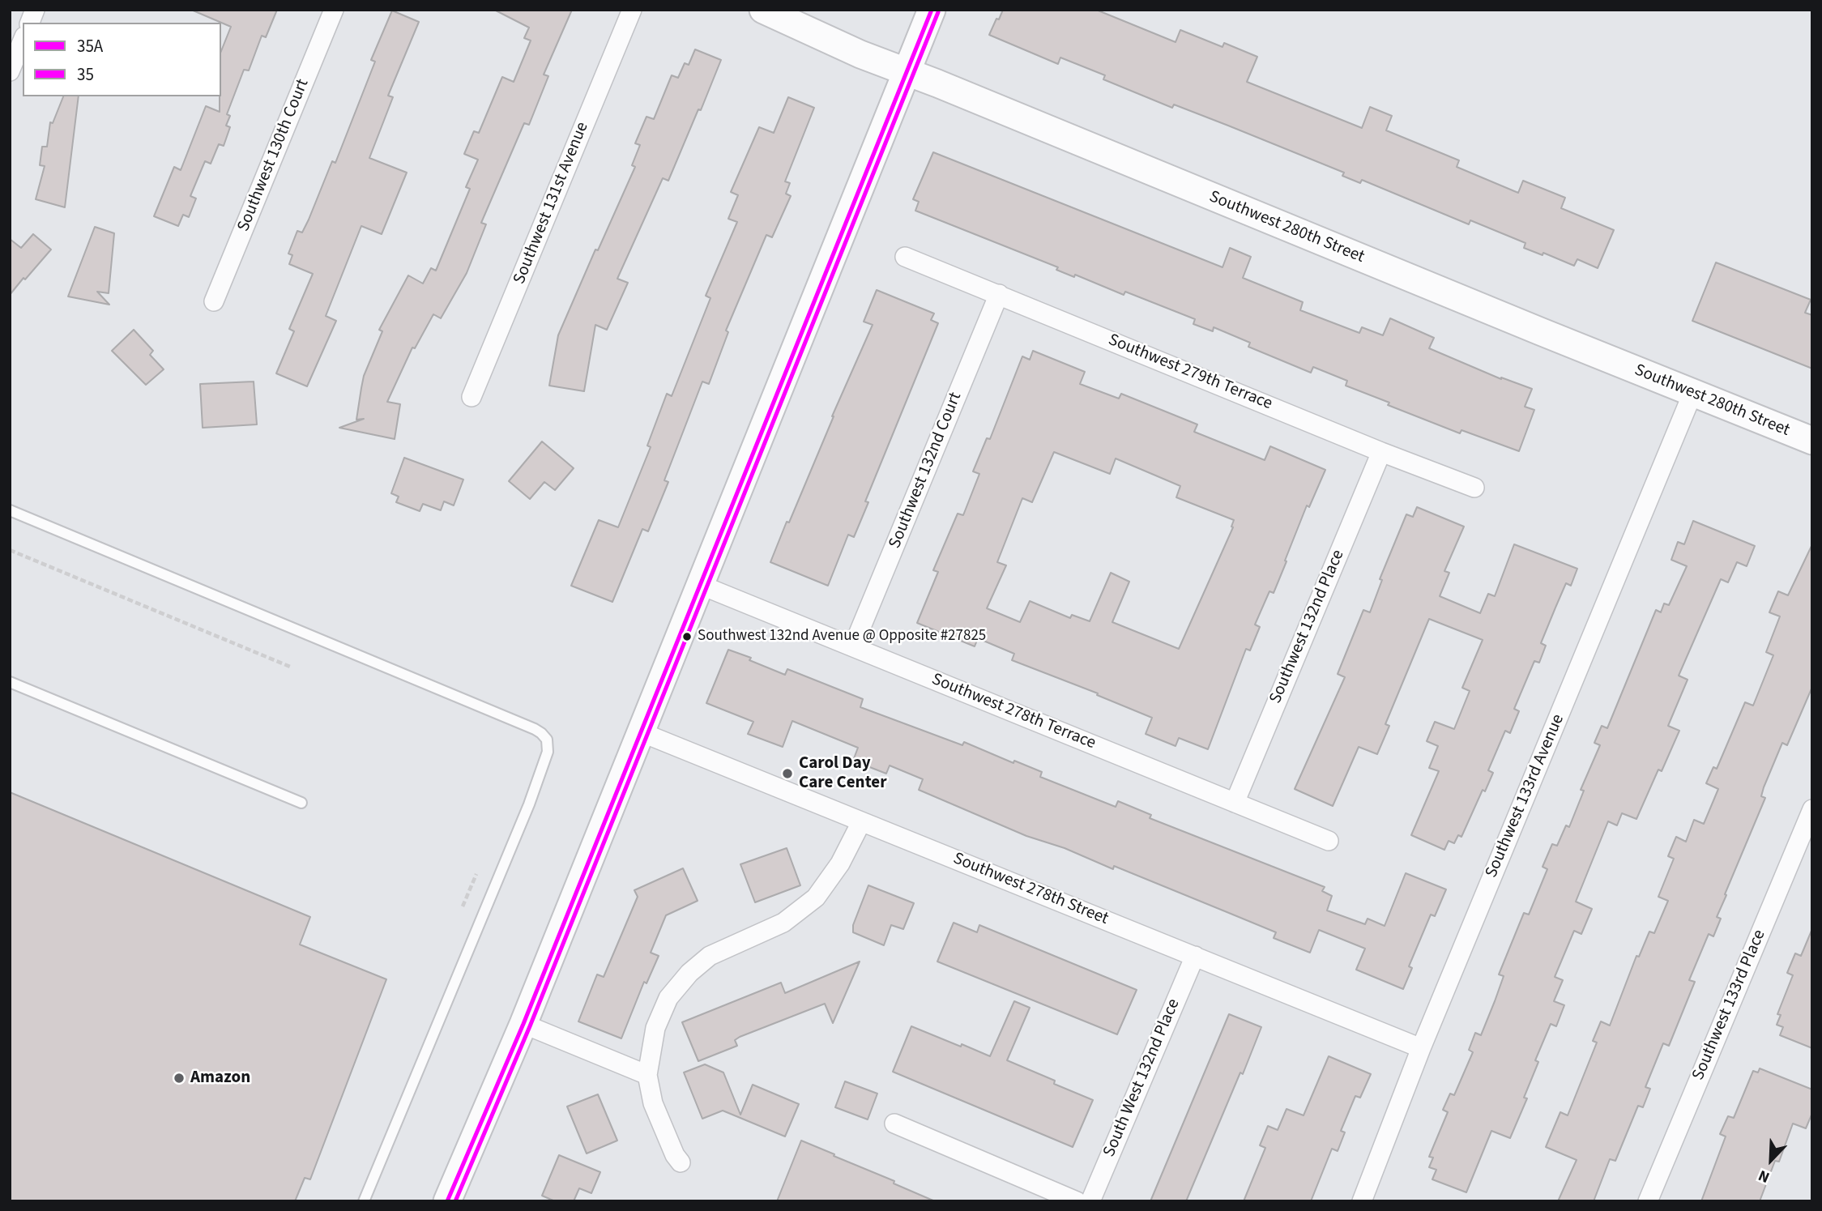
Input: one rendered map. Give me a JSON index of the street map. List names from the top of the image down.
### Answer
{
  "streets": {
    "street": [
      "Southwest 130th Court",
      "Southwest 131st Avenue",
      "Southwest 280th Street",
      "Southwest 279th Terrace",
      "Southwest 132nd Court",
      "Southwest 132nd Place",
      "Southwest 278th Terrace",
      "Southwest 133rd Avenue",
      "Southwest 278th Street",
      "Southwest 133rd Place",
      "South West 132nd Place"
    ]
  },
  "crossings": [
    ["Southwest 280th Street", "Southwest 133rd Avenue"],
    ["Southwest 279th Terrace", "Southwest 132nd Court"],
    ["Southwest 279th Terrace", "Southwest 132nd Place"],
    ["Southwest 132nd Court", "Southwest 278th Terrace"],
    ["Southwest 132nd Place", "Southwest 278th Terrace"],
    ["Southwest 133rd Avenue", "Southwest 278th Street"],
    ["Southwest 278th Street", "South West 132nd Place"]
  ],
  "places": ["Southwest 132nd Avenue @ Opposite #27825", "Carol Day Care Center", "Amazon"],
  "lines": ["transit line 35A", "transit line 35"],
  "legend": ["35A", "35"],
  "north": "bottom left"
}
